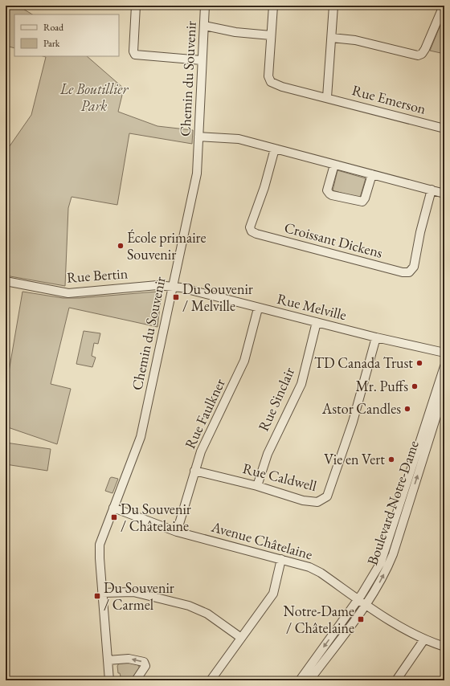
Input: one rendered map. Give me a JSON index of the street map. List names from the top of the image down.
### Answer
{
  "streets": {
    "street": [
      "Chemin du Souvenir",
      "Rue Emerson",
      "Croissant Dickens",
      "Rue Bertin",
      "Rue Melville",
      "Rue Sinclair",
      "Rue Faulkner",
      "Rue Caldwell",
      "Boulevard Notre-Dame",
      "Avenue Châtelaine"
    ]
  },
  "crossings": [
    ["Chemin du Souvenir", "Rue Bertin"],
    ["Chemin du Souvenir", "Rue Melville"],
    ["Chemin du Souvenir", "Avenue Châtelaine"],
    ["Rue Bertin", "Rue Melville"],
    ["Rue Melville", "Rue Sinclair"],
    ["Rue Melville", "Rue Faulkner"],
    ["Rue Melville", "Rue Caldwell"],
    ["Rue Sinclair", "Rue Caldwell"],
    ["Rue Faulkner", "Rue Caldwell"],
    ["Rue Faulkner", "Avenue Châtelaine"],
    ["Boulevard Notre-Dame", "Avenue Châtelaine"]
  ],
  "parks": ["Le Boutillier Park"],
  "places": {
    "other": [
      "École primaire Souvenir",
      "TD Canada Trust",
      "Mr. Puffs",
      "Astor Candles",
      "Vie en Vert"
    ],
    "transit": [
      "Du Souvenir / Melville",
      "Du Souvenir / Châtelaine",
      "Du Souvenir / Carmel",
      "Notre-Dame / Châtelaine"
    ]
  },
  "legend": ["Road", "Park"]
}
